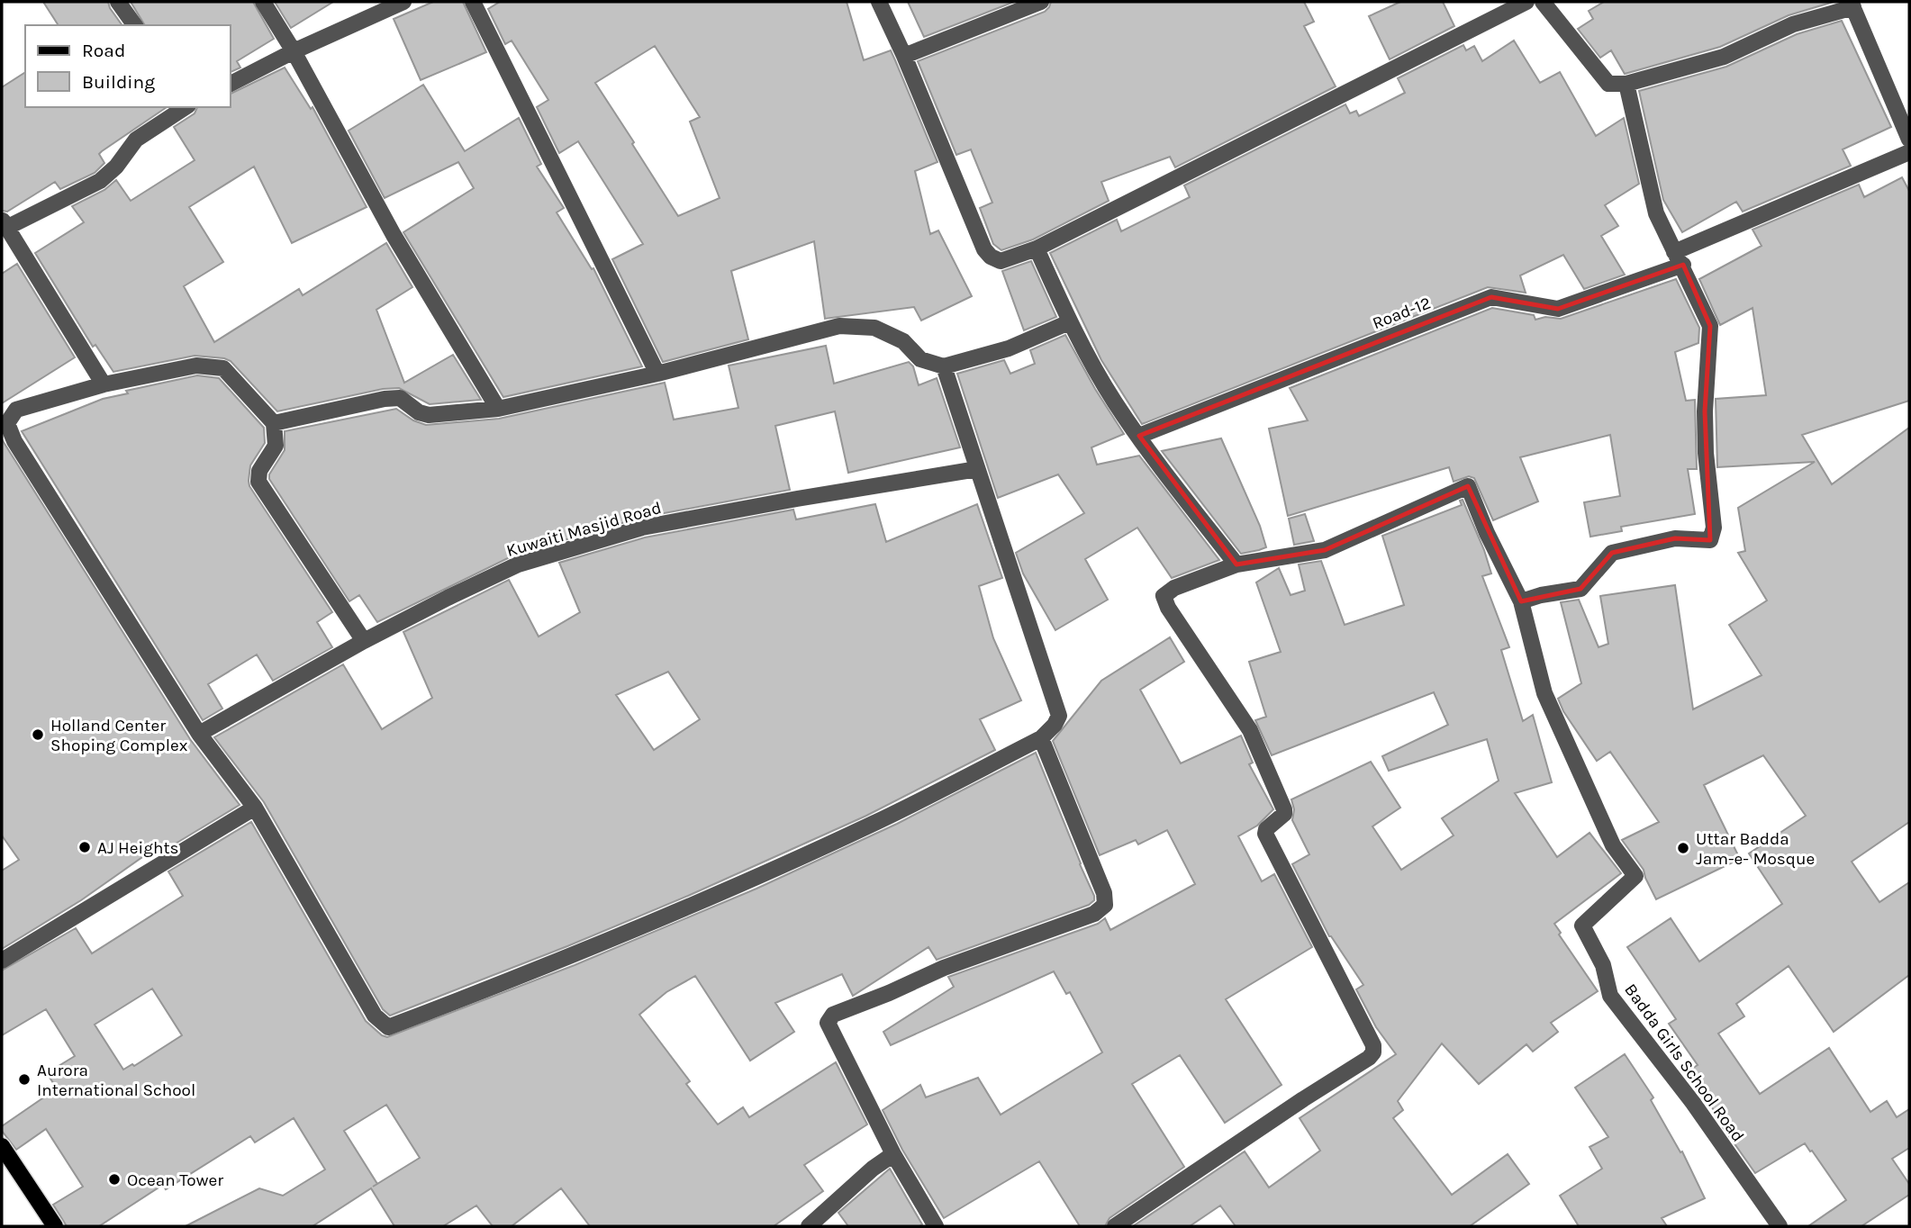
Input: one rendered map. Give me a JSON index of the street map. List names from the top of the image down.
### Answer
{
  "streets": {
    "street": ["Road-12", "Kuwaiti Masjid Road", "Badda Girls School Road"]
  },
  "places": [
    "Holland Center Shoping Complex",
    "AJ Heights",
    "Uttar Badda Jam-e- Mosque",
    "Aurora International School",
    "Ocean Tower"
  ],
  "legend": ["Road", "Building"]
}
